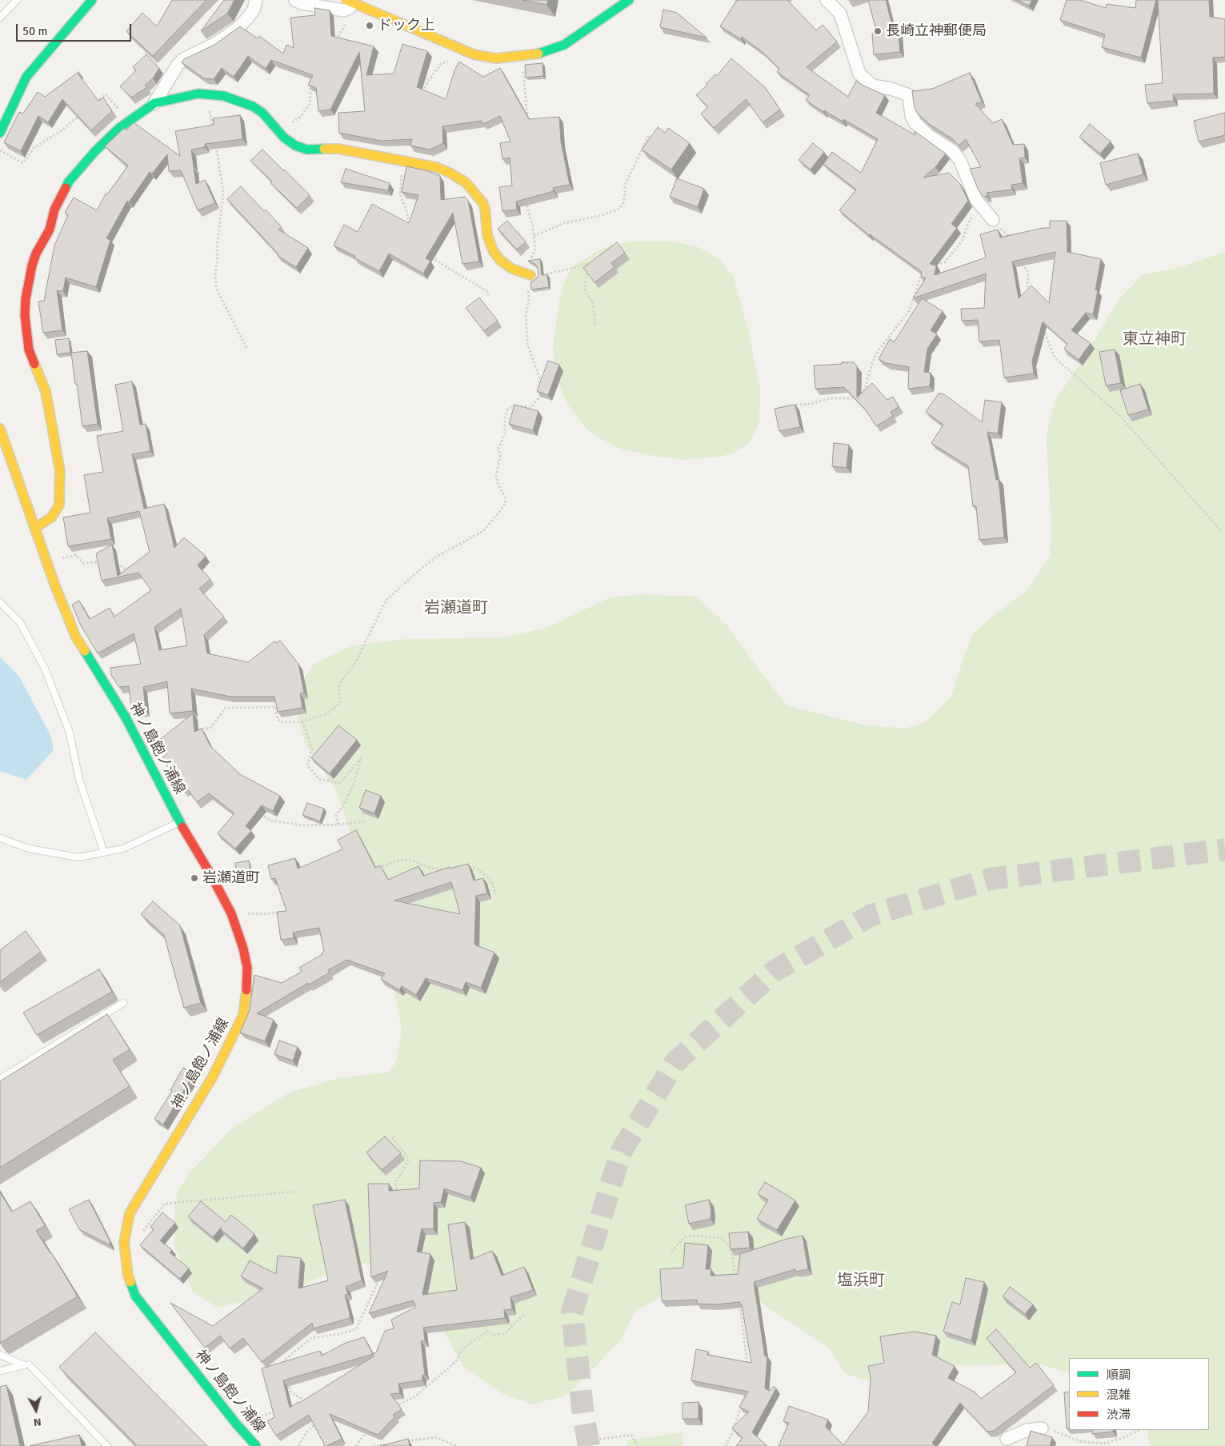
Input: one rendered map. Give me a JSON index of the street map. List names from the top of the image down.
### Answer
{
  "streets": {
    "main road": ["神ノ島飽ノ浦線"]
  },
  "districts": ["東立神町", "岩瀬道町", "塩浜町"],
  "places": ["ドック上", "長崎立神郵便局", "岩瀬道町"],
  "legend": ["順調", "混雑", "渋滞"],
  "scale_bar": "50 m",
  "north": "bottom"
}
